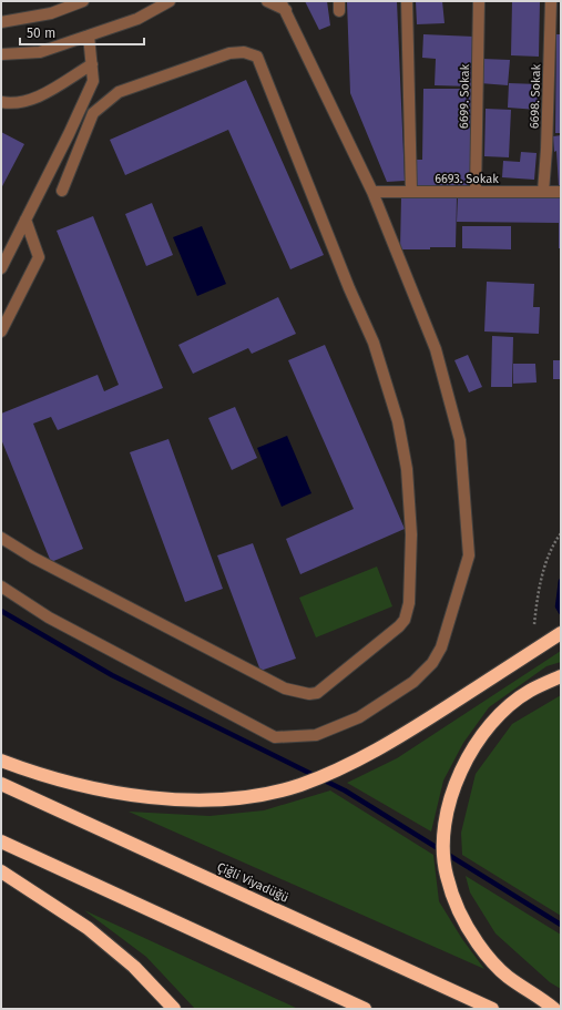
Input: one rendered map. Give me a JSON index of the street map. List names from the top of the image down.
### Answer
{
  "streets": {
    "highway": ["Çiğli Viyadüğü"],
    "street": ["6699. Sokak", "6698. Sokak", "6693. Sokak"]
  },
  "crossings": [
    ["6699. Sokak", "6693. Sokak"],
    ["6698. Sokak", "6693. Sokak"]
  ],
  "scale_bar": "50 m"
}
